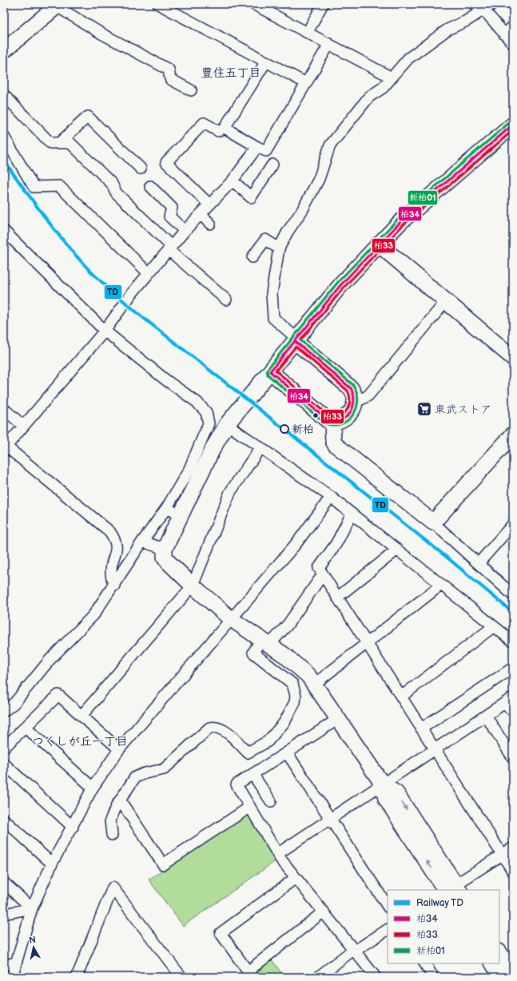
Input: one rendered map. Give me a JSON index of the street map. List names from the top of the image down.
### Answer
{
  "districts": ["豊住五丁目", "つくしが丘一丁目"],
  "places": {
    "supermarket": ["東武ストア"],
    "other": ["新柏"]
  },
  "lines": [
    "transit line 新柏01",
    "transit line 柏34",
    "transit line 柏33",
    "rail line TD"
  ],
  "legend": [
    "Railway TD",
    "柏34",
    "柏33",
    "新柏01"
  ],
  "north": "top"
}
